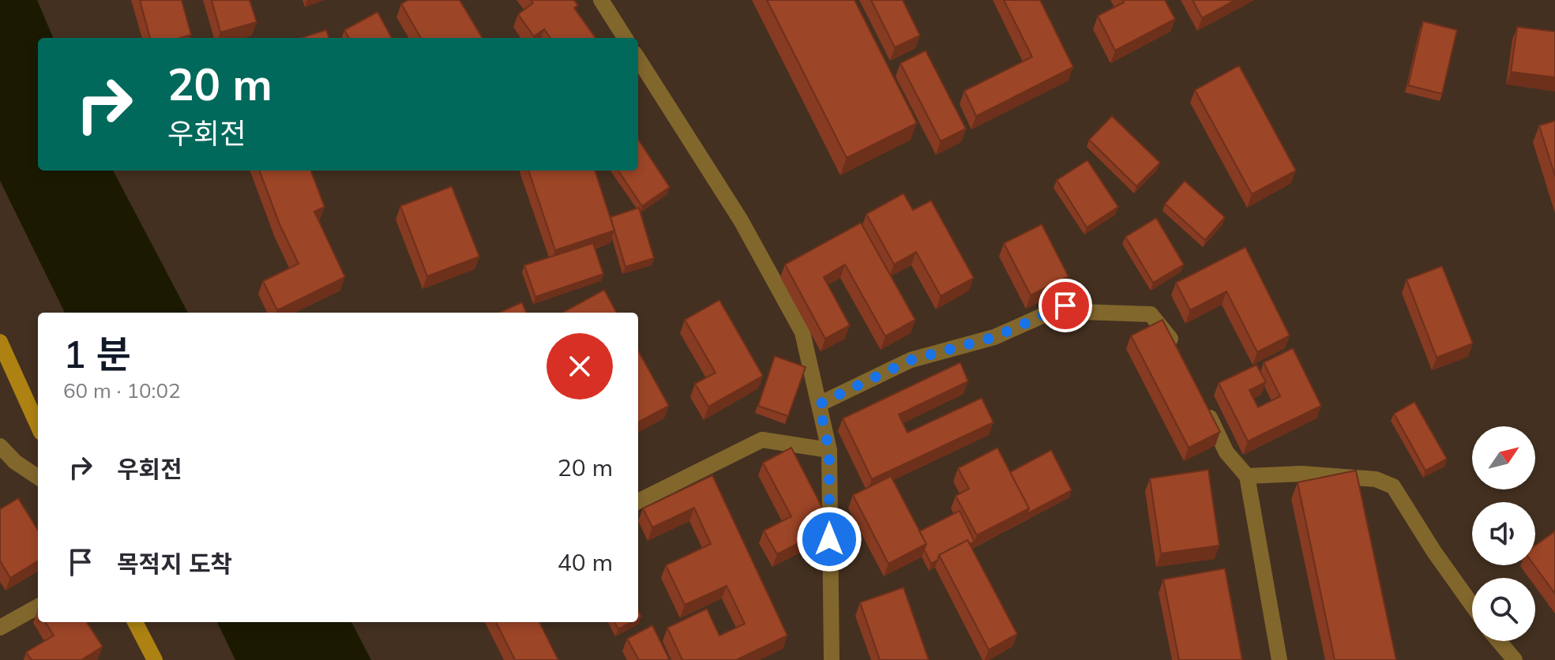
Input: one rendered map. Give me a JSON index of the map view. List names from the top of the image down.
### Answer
{
  "north": "top right",
  "page": {
    "turn": ["20 m", "우회전"],
    "heading": ["1 분", "60 m · 10:02"],
    "list": [
      {
        "name": "우회전",
        "value": "20 m"
      },
      {
        "name": "목적지 도착",
        "value": "40 m"
      }
    ]
  }
}
